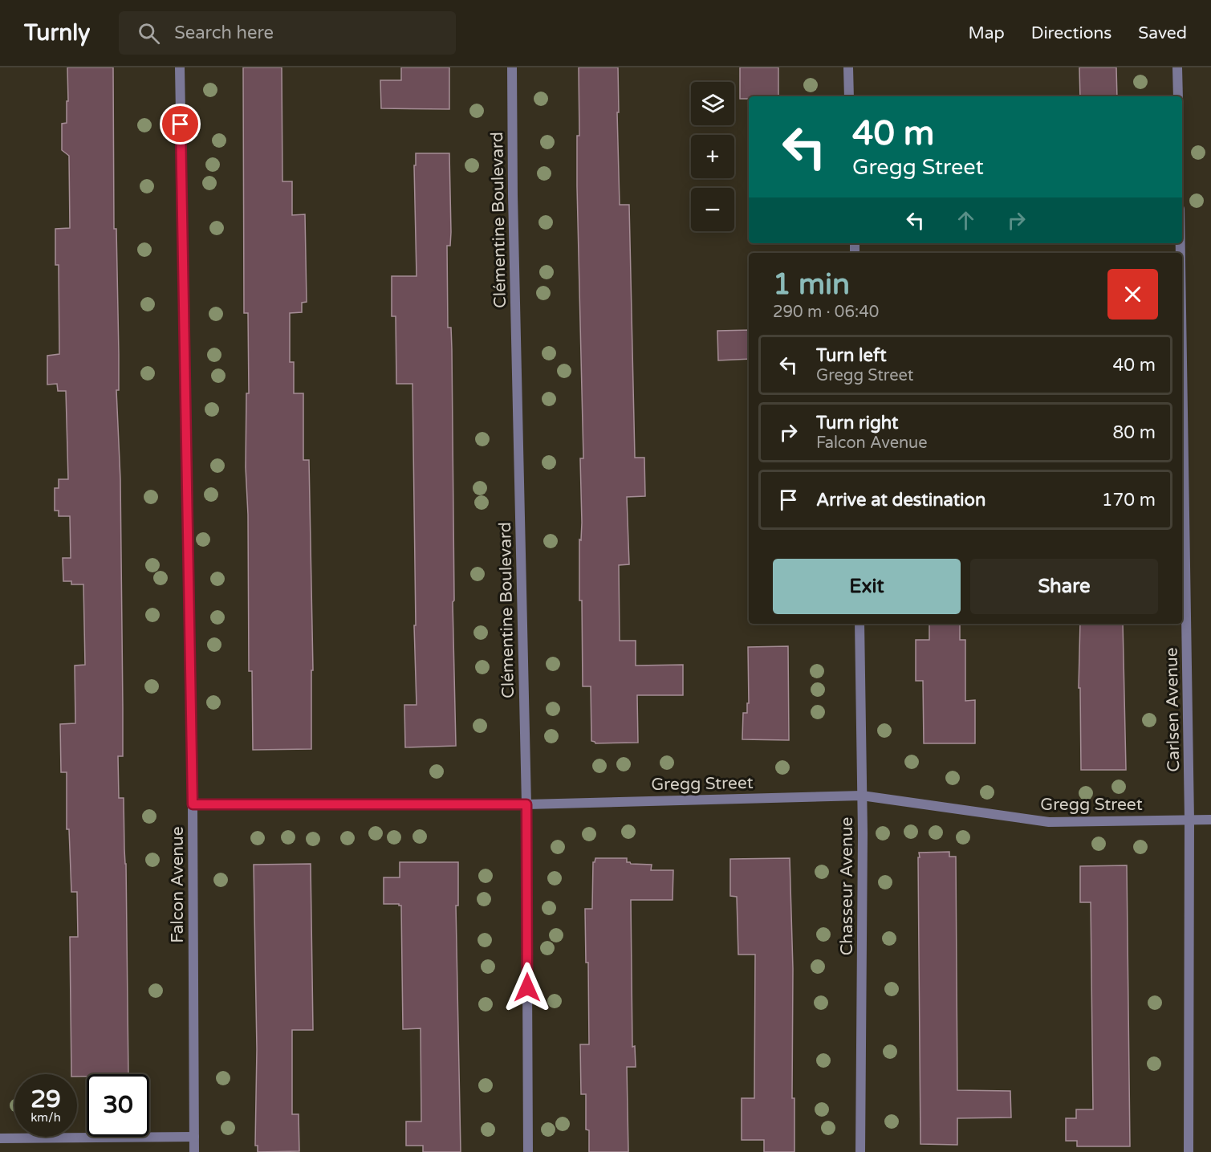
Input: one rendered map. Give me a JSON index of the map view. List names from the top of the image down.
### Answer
{
  "streets": {
    "street": [
      "Clémentine Boulevard",
      "Carlsen Avenue",
      "Gregg Street",
      "Falcon Avenue",
      "Chasseur Avenue"
    ]
  },
  "crossings": [
    ["Clémentine Boulevard", "Gregg Street"],
    ["Carlsen Avenue", "Gregg Street"],
    ["Gregg Street", "Falcon Avenue"],
    ["Gregg Street", "Chasseur Avenue"]
  ],
  "page": {
    "header": "Turnly",
    "search": "Search here",
    "nav": ["Map", "Directions", "Saved"],
    "map_buttons": ["+", "−"],
    "turn": ["40 m", "Gregg Street"],
    "heading": ["1 min", "290 m · 06:40"],
    "list": [
      {
        "name": "Turn left",
        "note": "Gregg Street",
        "value": "40 m"
      },
      {
        "name": "Turn right",
        "note": "Falcon Avenue",
        "value": "80 m"
      },
      {
        "name": "Arrive at destination",
        "value": "170 m"
      }
    ],
    "buttons": ["Exit", "Share"],
    "speed": "29 km/h",
    "limit": "30"
  }
}
